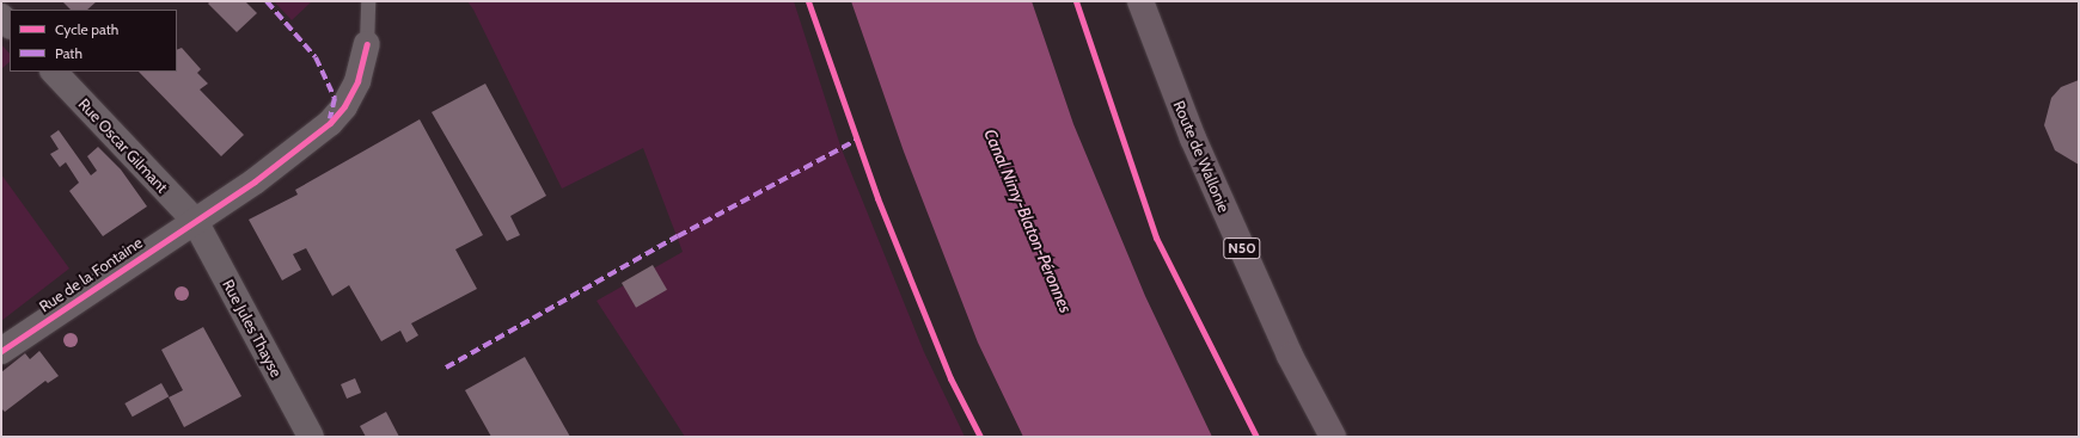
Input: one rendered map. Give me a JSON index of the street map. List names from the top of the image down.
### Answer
{
  "streets": {
    "main road": ["Route de Wallonie", "N50"],
    "street": ["Rue Oscar Gilmant", "Rue de la Fontaine", "Rue Jules Thayse"]
  },
  "crossings": [
    ["Rue Oscar Gilmant", "Rue de la Fontaine"],
    ["Rue Oscar Gilmant", "Rue Jules Thayse"],
    ["Rue de la Fontaine", "Rue Jules Thayse"]
  ],
  "water": ["Canal Nimy-Blaton-Péronnes"],
  "legend": ["Cycle path", "Path"]
}
